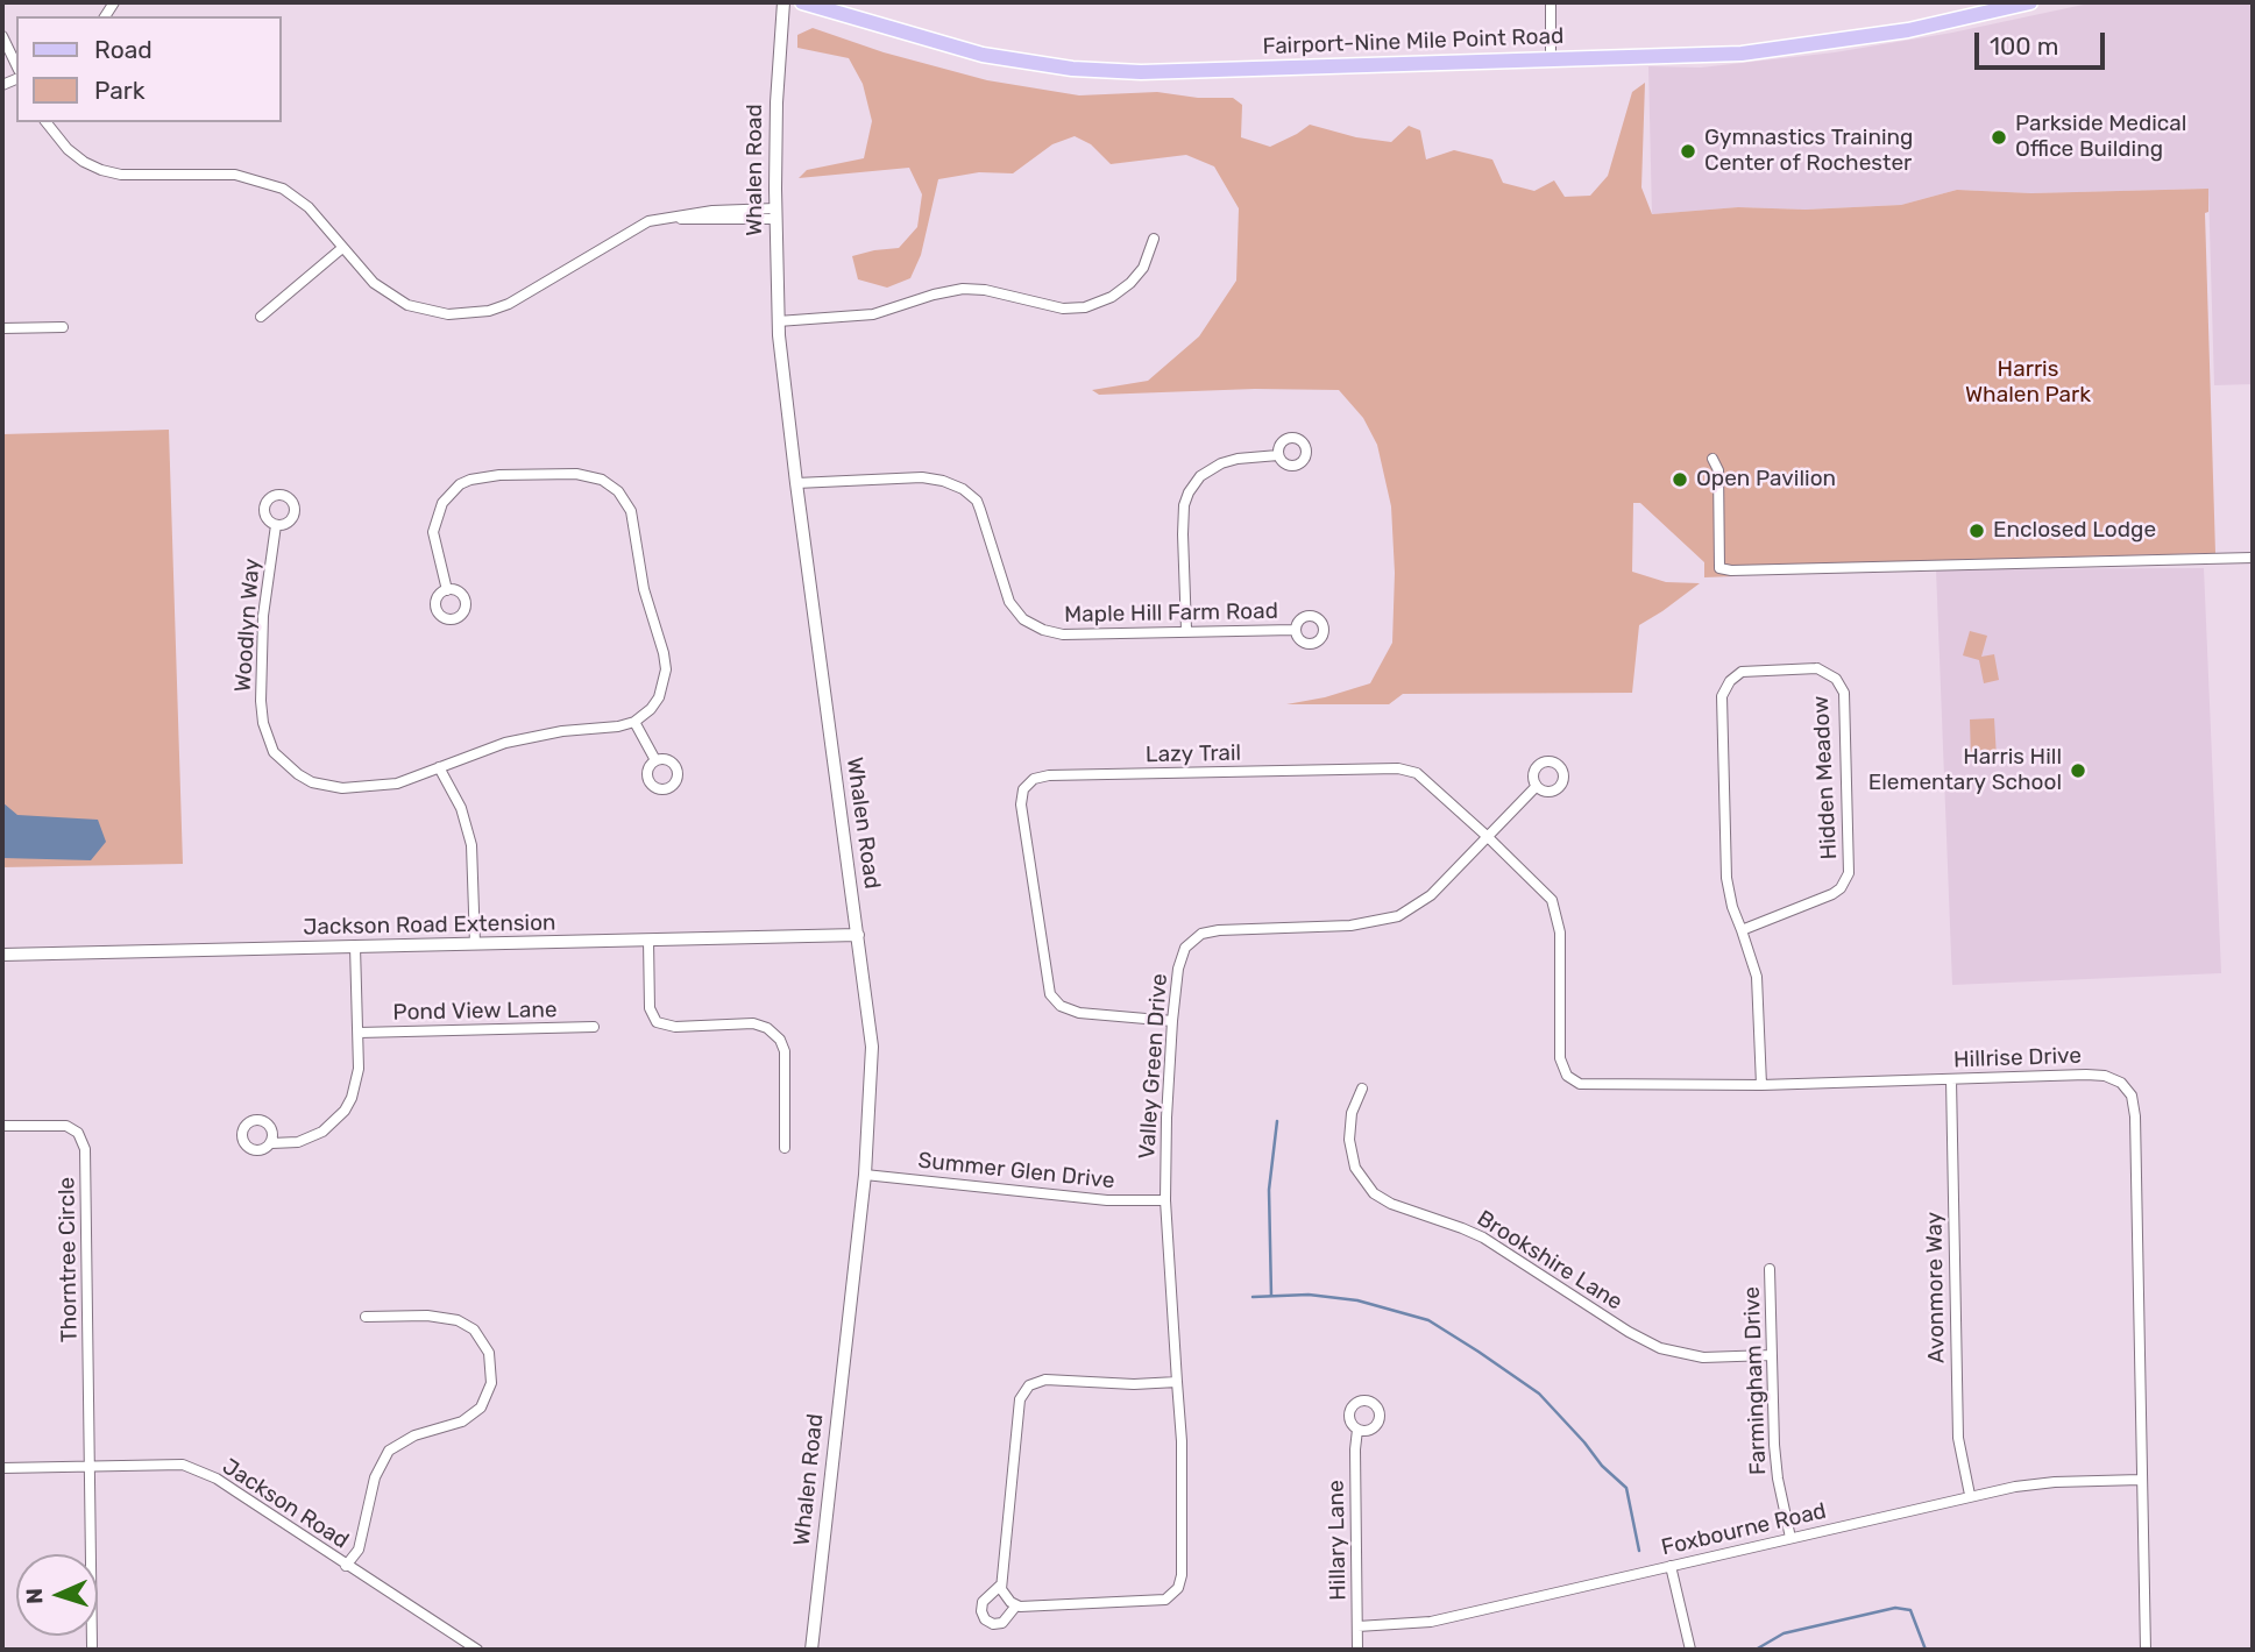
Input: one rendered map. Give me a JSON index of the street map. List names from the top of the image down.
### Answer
{
  "streets": {
    "main road": ["Fairport-Nine Mile Point Road"],
    "street": [
      "Whalen Road",
      "Maple Hill Farm Road",
      "Woodlyn Way",
      "Lazy Trail",
      "Hidden Meadow",
      "Jackson Road Extension",
      "Pond View Lane",
      "Hillrise Drive",
      "Valley Green Drive",
      "Summer Glen Drive",
      "Thorntree Circle",
      "Brookshire Lane",
      "Avonmore Way",
      "Farmingham Drive",
      "Jackson Road",
      "Foxbourne Road",
      "Hillary Lane"
    ]
  },
  "crossings": [
    ["Whalen Road", "Maple Hill Farm Road"],
    ["Whalen Road", "Jackson Road Extension"],
    ["Whalen Road", "Summer Glen Drive"],
    ["Lazy Trail", "Hillrise Drive"],
    ["Lazy Trail", "Valley Green Drive"],
    ["Hidden Meadow", "Hillrise Drive"],
    ["Hillrise Drive", "Avonmore Way"],
    ["Hillrise Drive", "Foxbourne Road"],
    ["Valley Green Drive", "Summer Glen Drive"],
    ["Thorntree Circle", "Jackson Road"],
    ["Brookshire Lane", "Farmingham Drive"],
    ["Avonmore Way", "Foxbourne Road"],
    ["Farmingham Drive", "Foxbourne Road"],
    ["Foxbourne Road", "Hillary Lane"]
  ],
  "parks": ["Harris Whalen Park"],
  "places": [
    "Parkside Medical Office Building",
    "Gymnastics Training Center of Rochester",
    "Open Pavilion",
    "Enclosed Lodge",
    "Harris Hill Elementary School"
  ],
  "legend": ["Road", "Park"],
  "scale_bar": "100 m",
  "north": "left"
}
